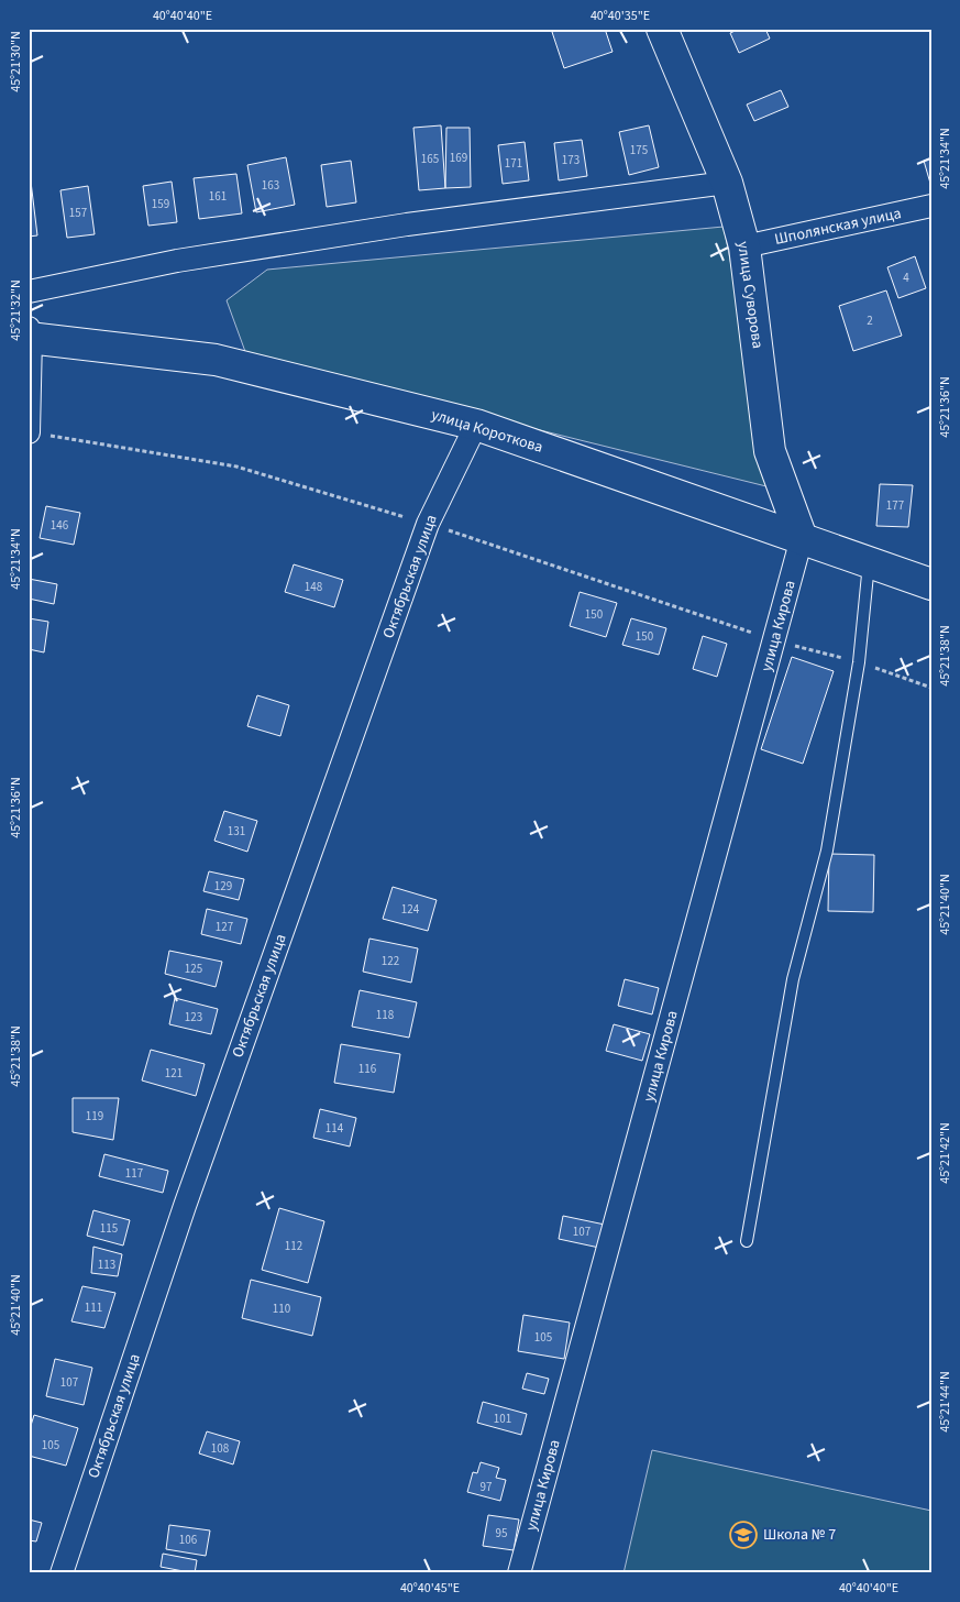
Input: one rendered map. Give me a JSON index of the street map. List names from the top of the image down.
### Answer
{
  "streets": {
    "street": [
      "Шполянская улица",
      "улица Суворова",
      "улица Короткова",
      "Октябрьская улица",
      "улица Кирова"
    ]
  },
  "crossings": [
    ["Шполянская улица", "улица Суворова"],
    ["улица Суворова", "улица Короткова"],
    ["улица Суворова", "улица Кирова"],
    ["улица Короткова", "Октябрьская улица"],
    ["улица Короткова", "улица Кирова"]
  ],
  "places": {
    "school or university": ["Школа № 7"]
  },
  "house_numbers": [
    "175",
    "169",
    "165",
    "173",
    "171",
    "163",
    "161",
    "159",
    "157",
    "4",
    "2",
    "177",
    "146",
    "148",
    "150",
    "150",
    "131",
    "129",
    "124",
    "127",
    "122",
    "125",
    "118",
    "123",
    "116",
    "121",
    "119",
    "114",
    "117",
    "115",
    "107",
    "112",
    "113",
    "111",
    "110",
    "105",
    "107",
    "101",
    "105",
    "108",
    "97",
    "95",
    "106"
  ],
  "coordinates": [
    "40°40'40\"E",
    "40°40'35\"E",
    "45°21'30\"N",
    "45°21'34\"N",
    "45°21'32\"N",
    "45°21'36\"N",
    "45°21'38\"N",
    "45°21'40\"N",
    "45°21'42\"N",
    "45°21'44\"N",
    "40°40'45\"E"
  ]
}
